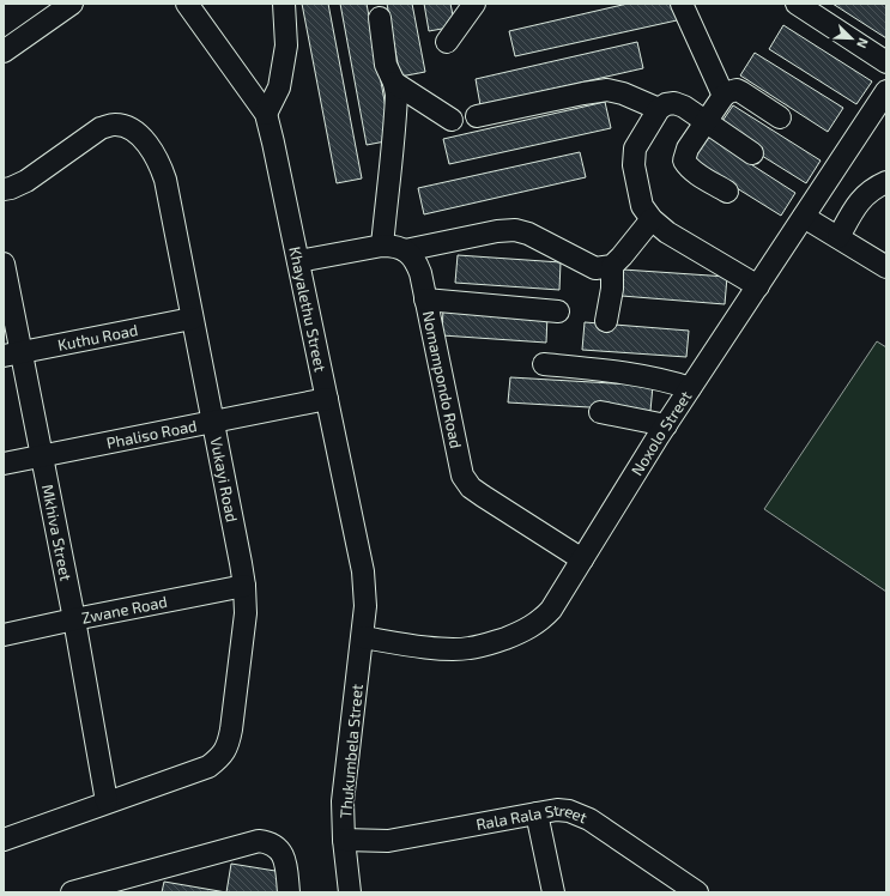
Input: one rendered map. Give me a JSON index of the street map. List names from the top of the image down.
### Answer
{
  "streets": {
    "street": [
      "Khayalethu Street",
      "Kuthu Road",
      "Nomampondo Road",
      "Noxolo Street",
      "Phaliso Road",
      "Vukayi Road",
      "Mkhiva Street",
      "Zwane Road",
      "Thukumbela Street",
      "Rala Rala Street"
    ]
  },
  "crossings": [
    ["Khayalethu Street", "Noxolo Street"],
    ["Khayalethu Street", "Phaliso Road"],
    ["Khayalethu Street", "Thukumbela Street"],
    ["Kuthu Road", "Vukayi Road"],
    ["Kuthu Road", "Mkhiva Street"],
    ["Nomampondo Road", "Noxolo Street"],
    ["Noxolo Street", "Thukumbela Street"],
    ["Phaliso Road", "Vukayi Road"],
    ["Phaliso Road", "Mkhiva Street"],
    ["Vukayi Road", "Mkhiva Street"],
    ["Vukayi Road", "Zwane Road"],
    ["Mkhiva Street", "Zwane Road"],
    ["Thukumbela Street", "Rala Rala Street"]
  ],
  "north": "bottom right"
}
